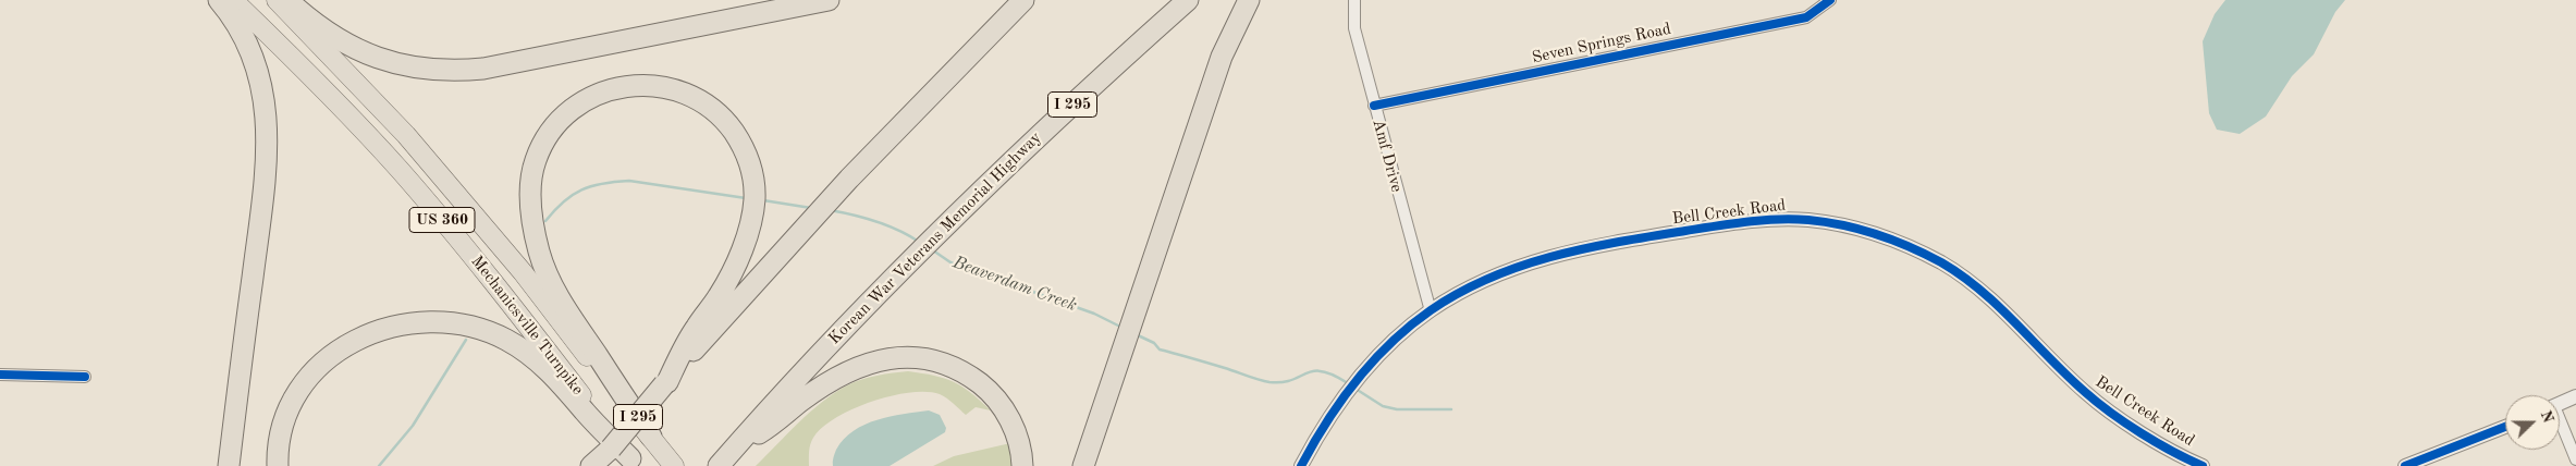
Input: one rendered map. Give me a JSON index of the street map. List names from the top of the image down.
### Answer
{
  "streets": {
    "highway": [
      "I 295",
      "US 360",
      "Korean War Veterans Memorial Highway",
      "Mechanicsville Turnpike"
    ],
    "street": ["Seven Springs Road", "Amf Drive", "Bell Creek Road"]
  },
  "crossings": [
    ["Seven Springs Road", "Amf Drive"],
    ["Amf Drive", "Bell Creek Road"]
  ],
  "water": ["Beaverdam Creek"],
  "north": "right"
}
